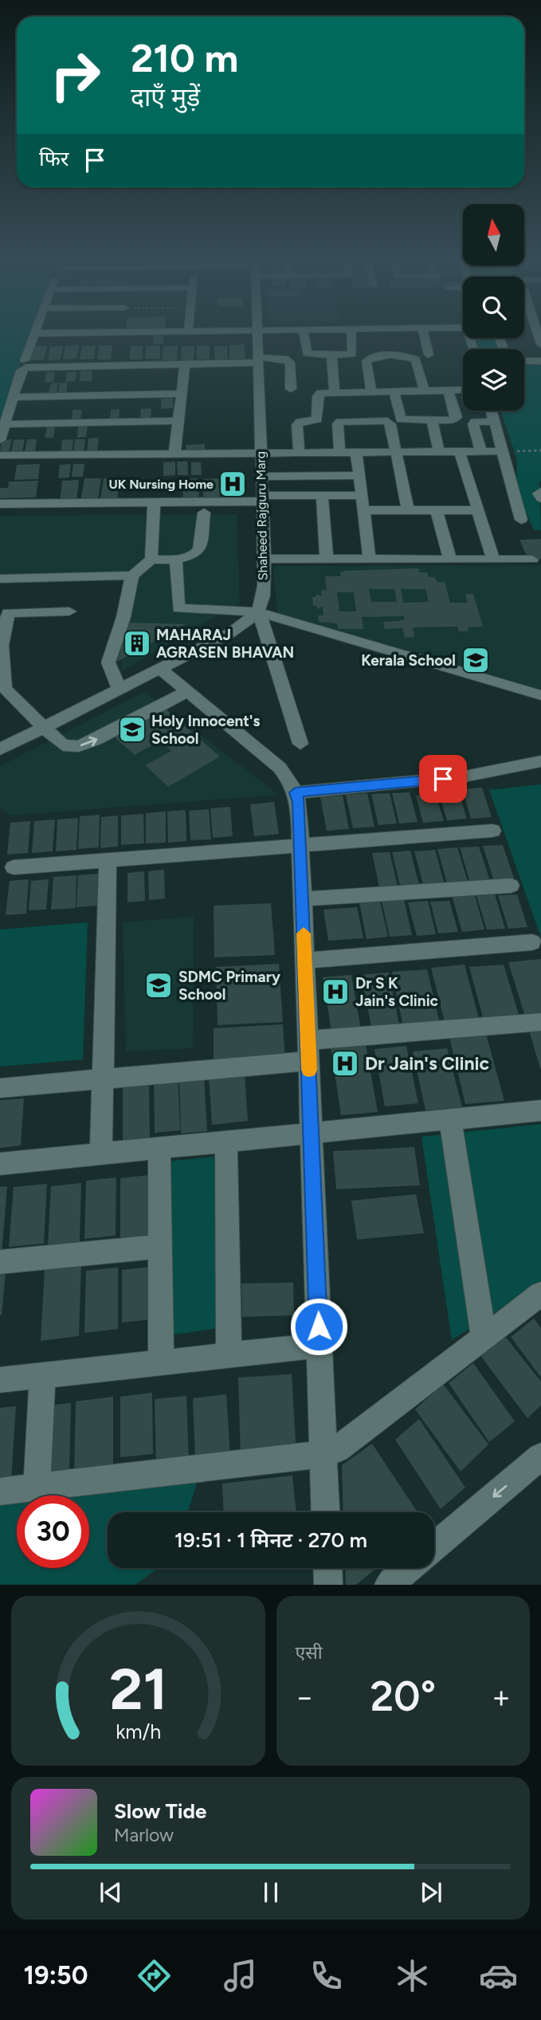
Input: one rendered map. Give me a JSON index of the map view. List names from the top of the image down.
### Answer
{
  "streets": {
    "street": ["Shaheed Rajguru Marg"]
  },
  "places": {
    "hospital": ["UK Nursing Home", "Dr S K Jain's Clinic", "Dr Jain's Clinic"],
    "building": ["MAHARAJ AGRASEN BHAVAN"],
    "school or university": ["Kerala School", "Holy Innocent's School", "SDMC Primary School"]
  },
  "north": "top",
  "page": {
    "turn": ["210 m", "दाएँ मुड़ें"],
    "then": "फिर",
    "limit": "30",
    "trip": "19:51 · 1 मिनट · 270 m",
    "tile": "एसी",
    "heat": ["−", "20°", "+"],
    "song": ["Slow Tide", "Marlow"],
    "tabs": "19:50",
    "gauge": ["21", "km/h"]
  }
}
